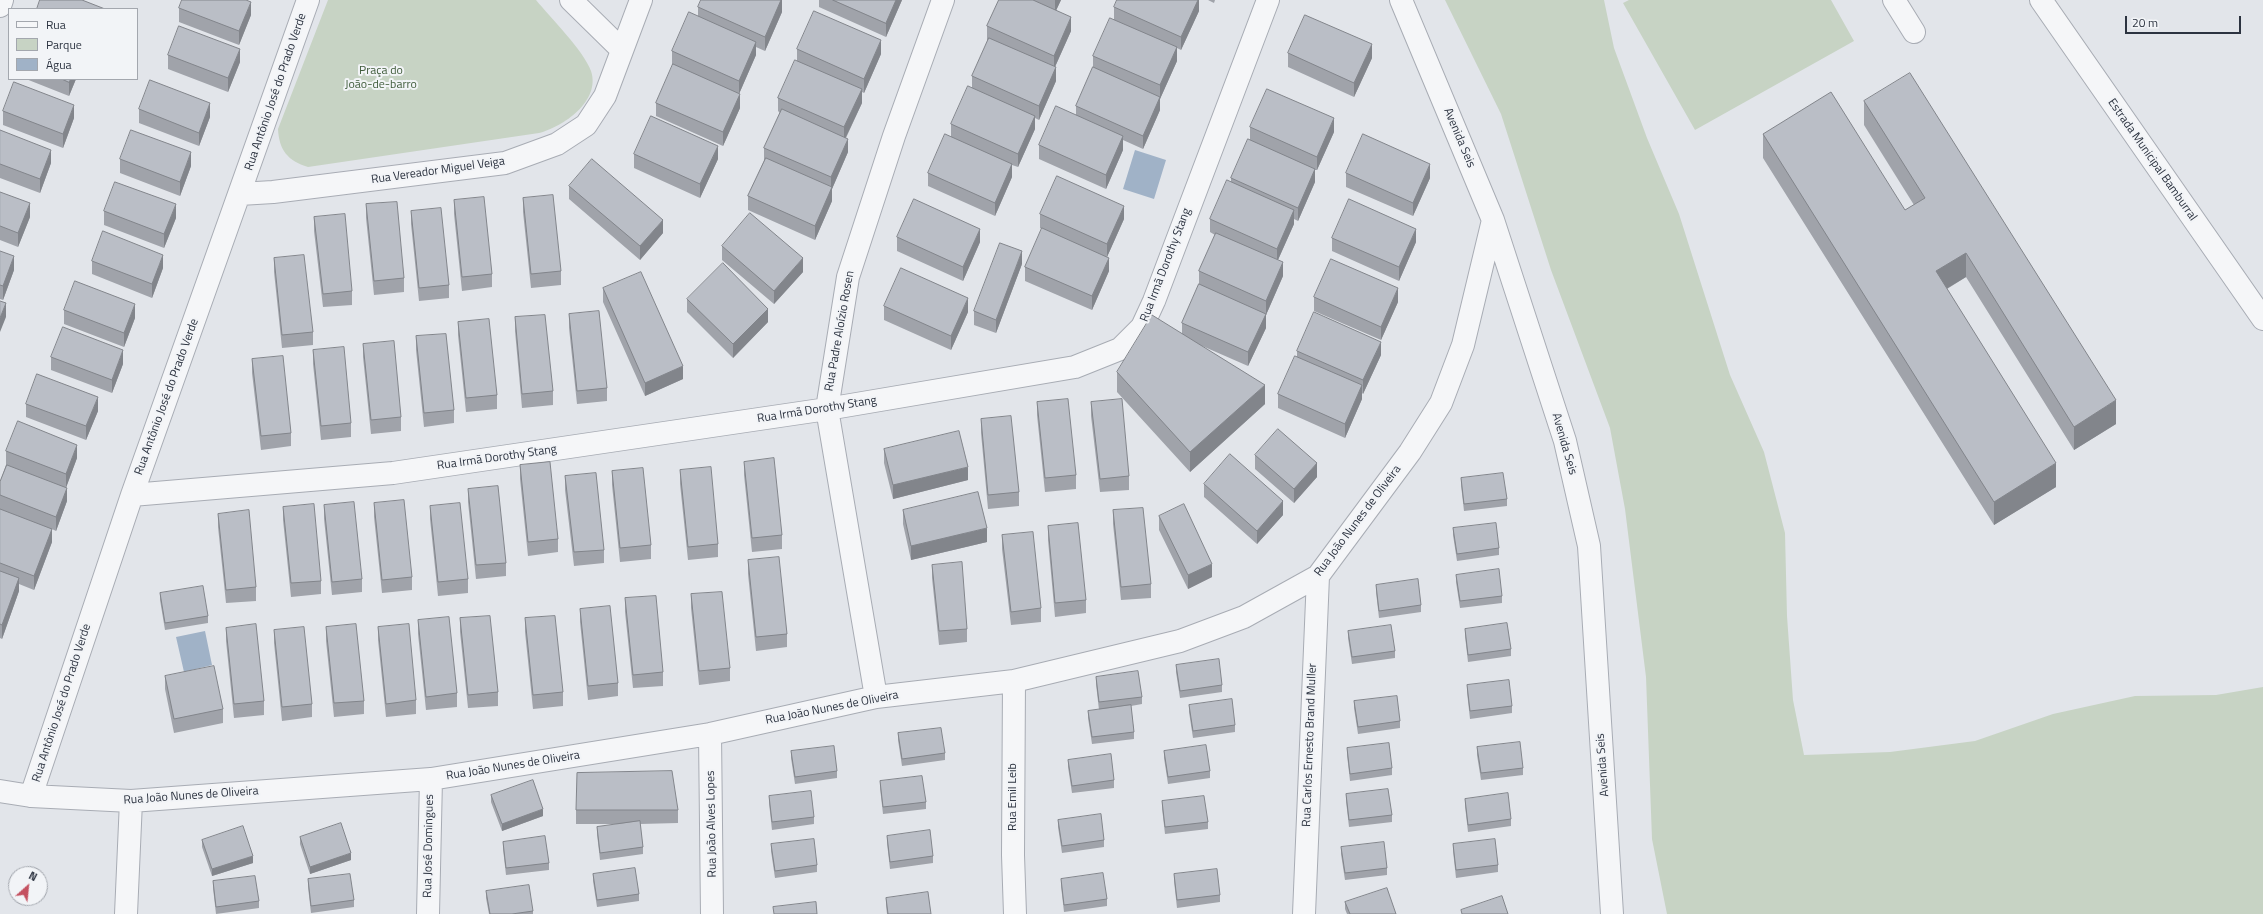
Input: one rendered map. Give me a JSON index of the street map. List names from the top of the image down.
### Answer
{
  "streets": {
    "street": [
      "Rua Antônio José do Prado Verde",
      "Avenida Seis",
      "Estrada Municipal Bamburral",
      "Rua Vereador Miguel Veiga",
      "Rua Irmã Dorothy Stang",
      "Rua Padre Aloízio Rosen",
      "Rua João Nunes de Oliveira",
      "Rua Carlos Ernesto Brand Muller",
      "Rua Emil Leib",
      "Rua João Alves Lopes",
      "Rua José Domingues"
    ]
  },
  "crossings": [
    ["Rua Antônio José do Prado Verde", "Rua Vereador Miguel Veiga"],
    ["Rua Antônio José do Prado Verde", "Rua Irmã Dorothy Stang"],
    ["Rua Antônio José do Prado Verde", "Rua João Nunes de Oliveira"],
    ["Avenida Seis", "Rua João Nunes de Oliveira"],
    ["Rua Irmã Dorothy Stang", "Rua Padre Aloízio Rosen"],
    ["Rua Padre Aloízio Rosen", "Rua João Nunes de Oliveira"],
    ["Rua João Nunes de Oliveira", "Rua Carlos Ernesto Brand Muller"],
    ["Rua João Nunes de Oliveira", "Rua Emil Leib"],
    ["Rua João Nunes de Oliveira", "Rua João Alves Lopes"],
    ["Rua João Nunes de Oliveira", "Rua José Domingues"]
  ],
  "parks": ["Praça do João-de-barro"],
  "legend": ["Rua", "Parque", "Água"],
  "scale_bar": "20 m",
  "north": "top right"
}
